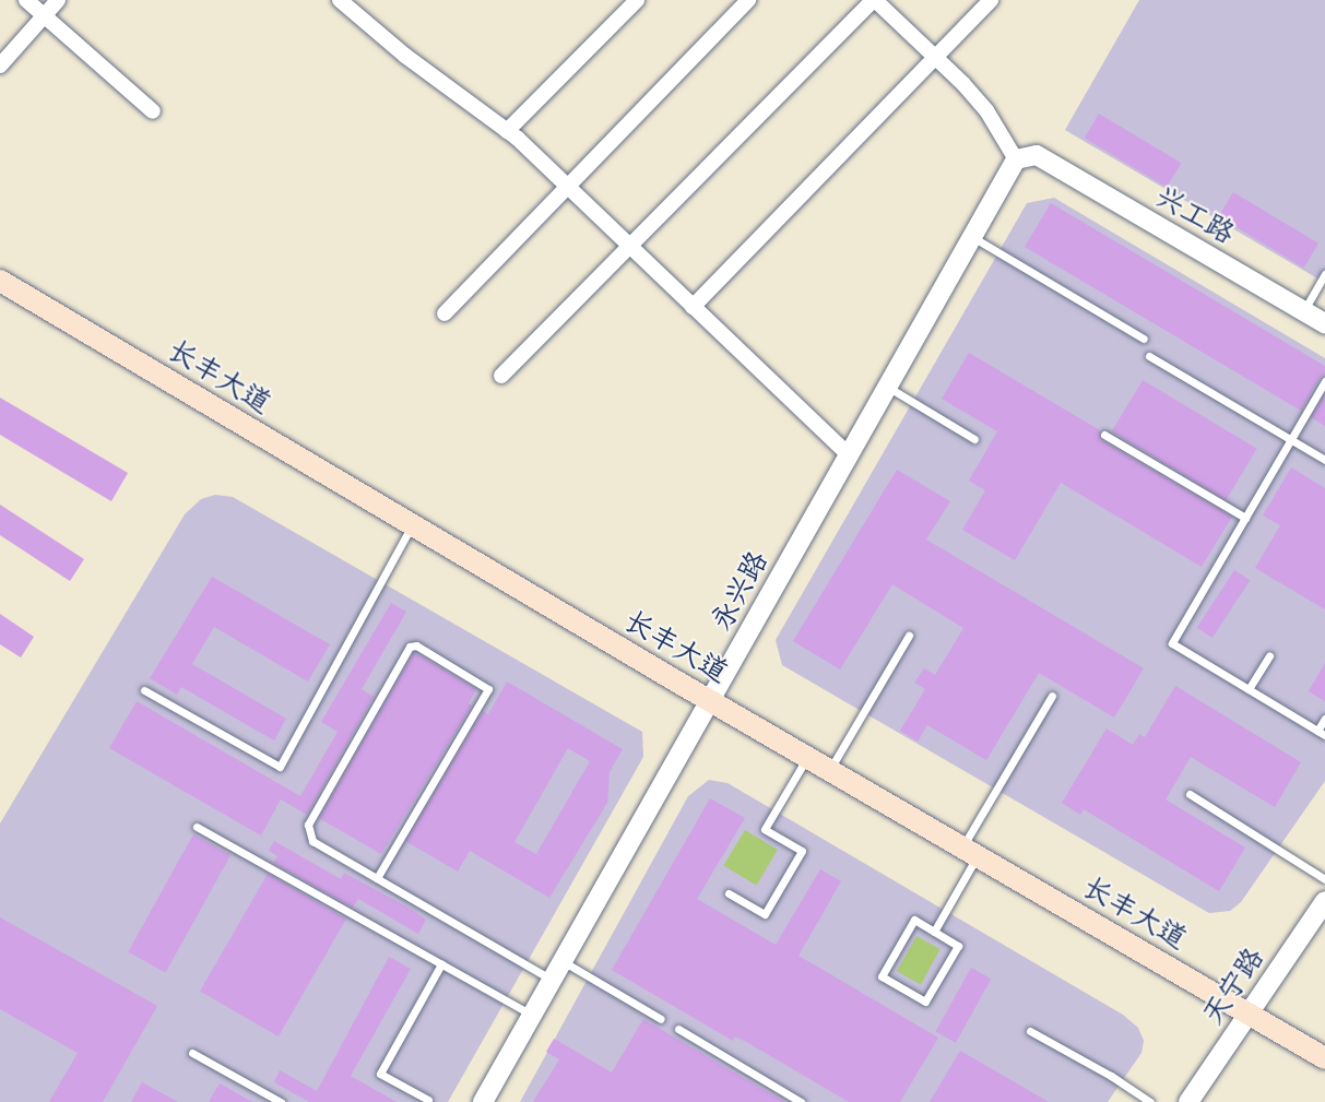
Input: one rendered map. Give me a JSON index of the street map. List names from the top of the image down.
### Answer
{
  "streets": {
    "main road": ["长丰大道"],
    "street": ["兴工路", "永兴路", "天宁路"]
  },
  "crossings": [
    ["兴工路", "永兴路"],
    ["长丰大道", "永兴路"],
    ["长丰大道", "天宁路"]
  ]
}
